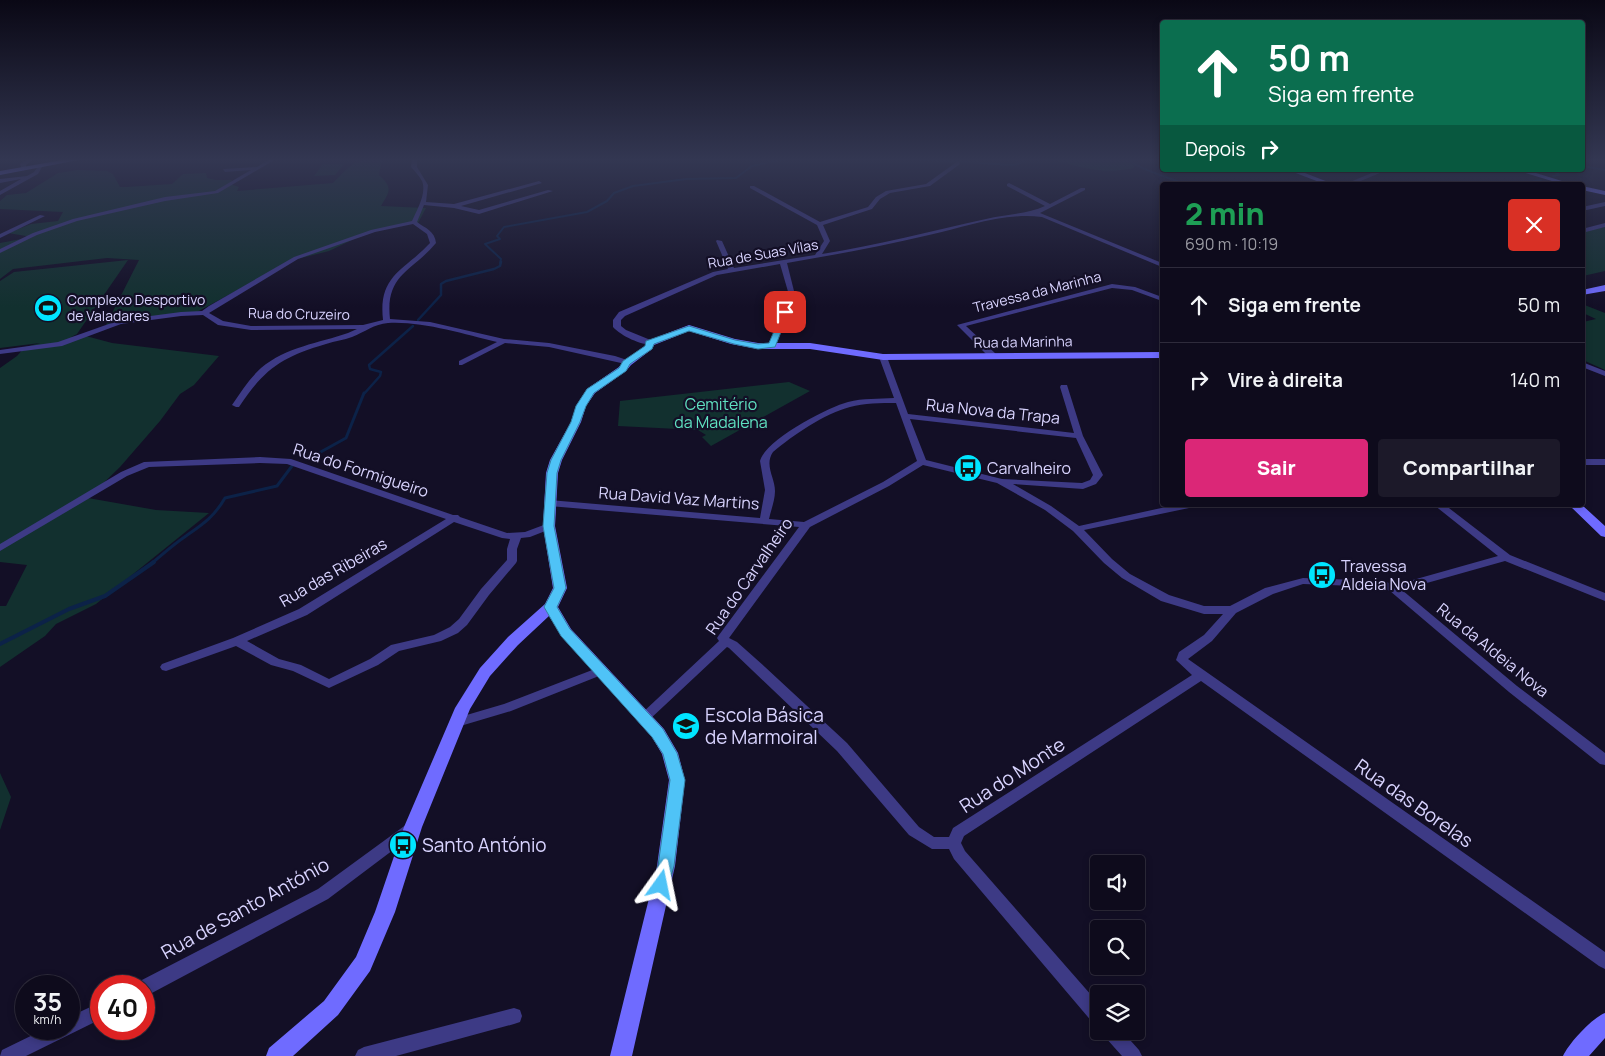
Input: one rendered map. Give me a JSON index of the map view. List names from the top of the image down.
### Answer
{
  "streets": {
    "street": [
      "Rua de Suas Vílas",
      "Travessa da Marinha",
      "Rua do Cruzeiro",
      "Rua da Marinha",
      "Rua Nova da Trapa",
      "Rua do Formigueiro",
      "Rua David Vaz Martins",
      "Rua das Ribeiras",
      "Rua do Carvalheiro",
      "Rua da Aldeia Nova",
      "Rua do Monte",
      "Rua das Borelas",
      "Rua de Santo António"
    ]
  },
  "crossings": [
    ["Rua de Suas Vílas", "Rua da Marinha"],
    ["Travessa da Marinha", "Rua da Marinha"],
    ["Rua Nova da Trapa", "Rua da Aldeia Nova"],
    ["Rua do Formigueiro", "Rua das Ribeiras"],
    ["Rua David Vaz Martins", "Rua do Carvalheiro"],
    ["Rua do Carvalheiro", "Rua da Aldeia Nova"],
    ["Rua do Monte", "Rua das Borelas"]
  ],
  "parks": ["Cemitério da Madalena"],
  "places": {
    "sports": ["Complexo Desportivo de Valadares"],
    "bus stop": ["Carvalheiro", "Travessa Aldeia Nova", "Santo António"],
    "school or university": ["Escola Básica de Marmoiral"]
  },
  "page": {
    "turn": ["50 m", "Siga em frente"],
    "then": "Depois",
    "heading": ["2 min", "690 m · 10:19"],
    "list": [
      {
        "name": "Siga em frente",
        "value": "50 m"
      },
      {
        "name": "Vire à direita",
        "value": "140 m"
      }
    ],
    "buttons": ["Sair", "Compartilhar"],
    "speed": "35 km/h",
    "limit": "40"
  }
}
